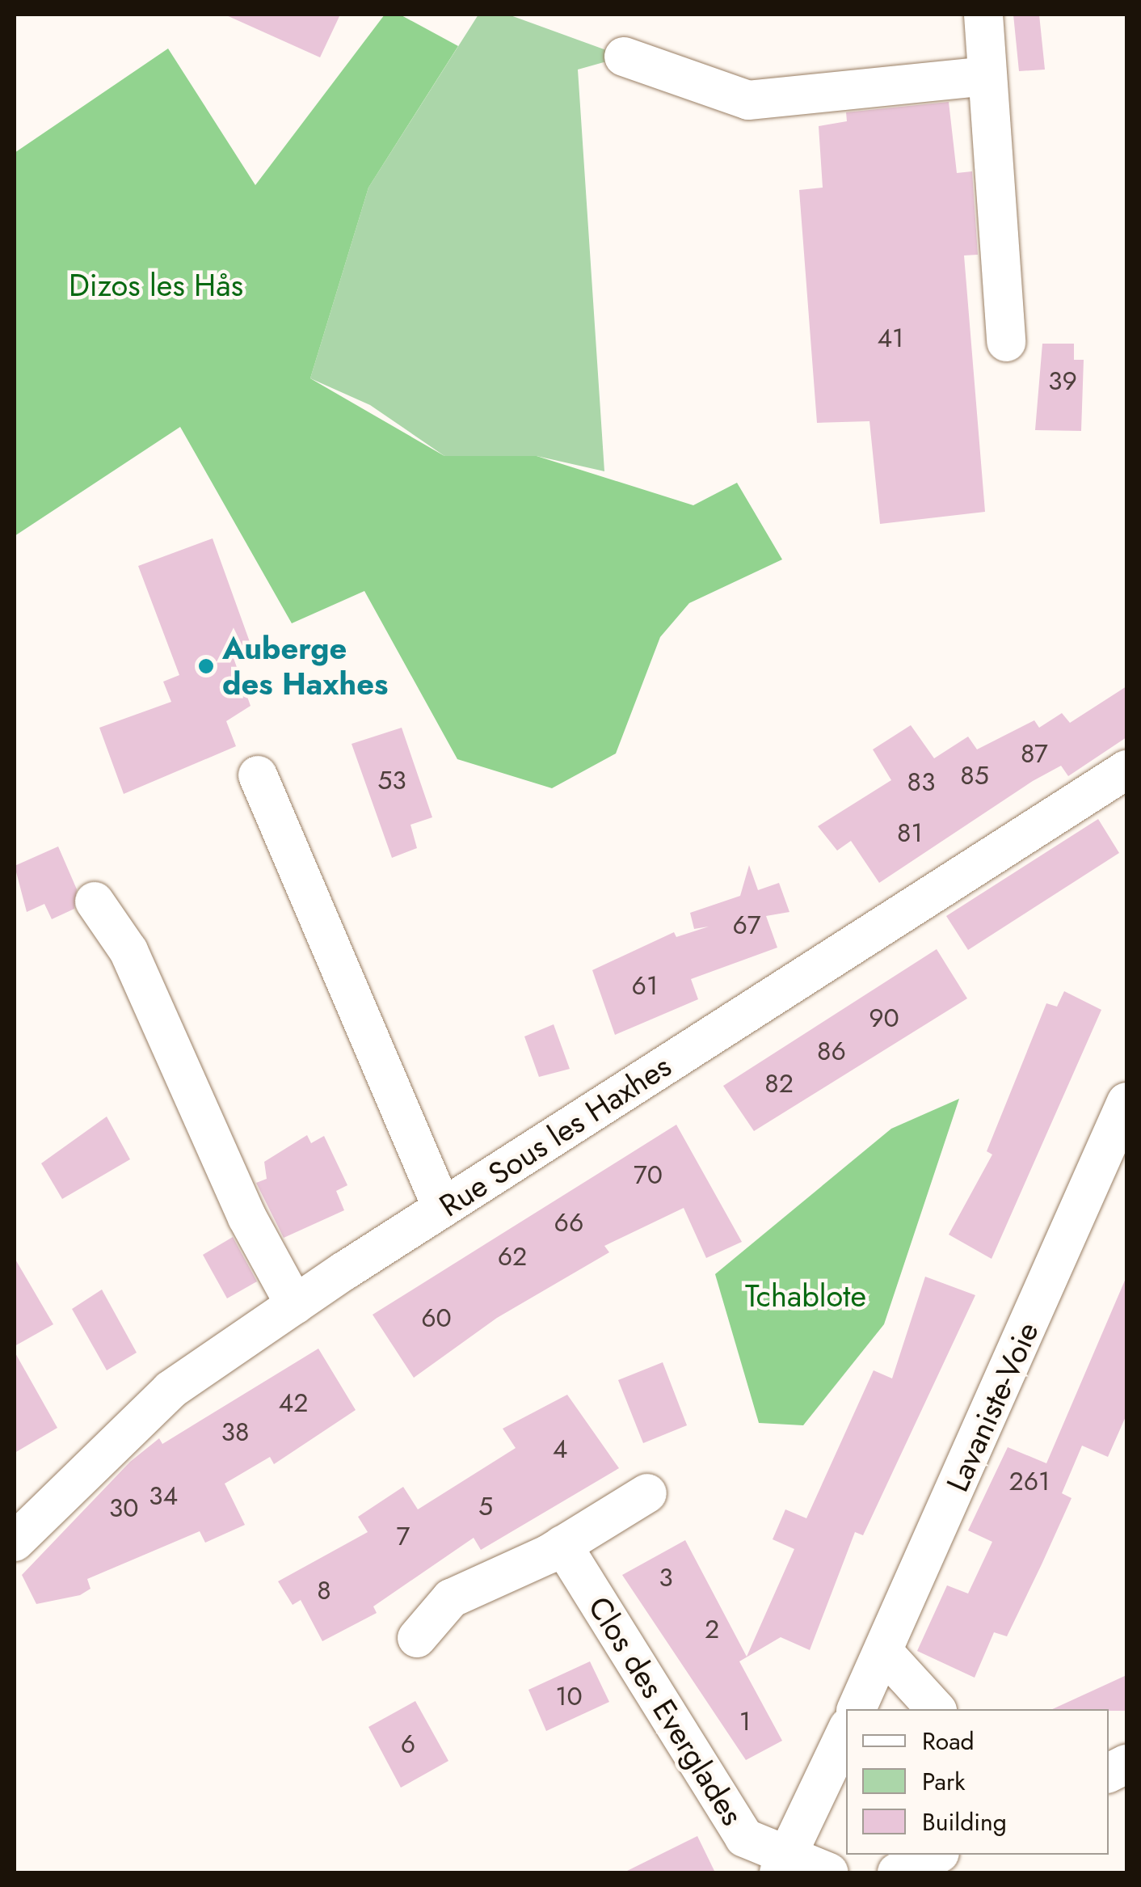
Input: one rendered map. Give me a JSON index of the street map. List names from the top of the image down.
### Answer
{
  "streets": {
    "street": ["Rue Sous les Haxhes", "Lavaniste-Voie", "Clos des Everglades"]
  },
  "parks": ["Dizos les Hås", "Tchablote"],
  "places": ["Auberge des Haxhes"],
  "house_numbers": [
    "41",
    "39",
    "87",
    "85",
    "53",
    "83",
    "81",
    "67",
    "61",
    "90",
    "86",
    "82",
    "70",
    "66",
    "62",
    "60",
    "42",
    "38",
    "4",
    "261",
    "34",
    "5",
    "30",
    "7",
    "3",
    "8",
    "2",
    "10",
    "1",
    "6"
  ],
  "legend": ["Road", "Park", "Building"]
}
